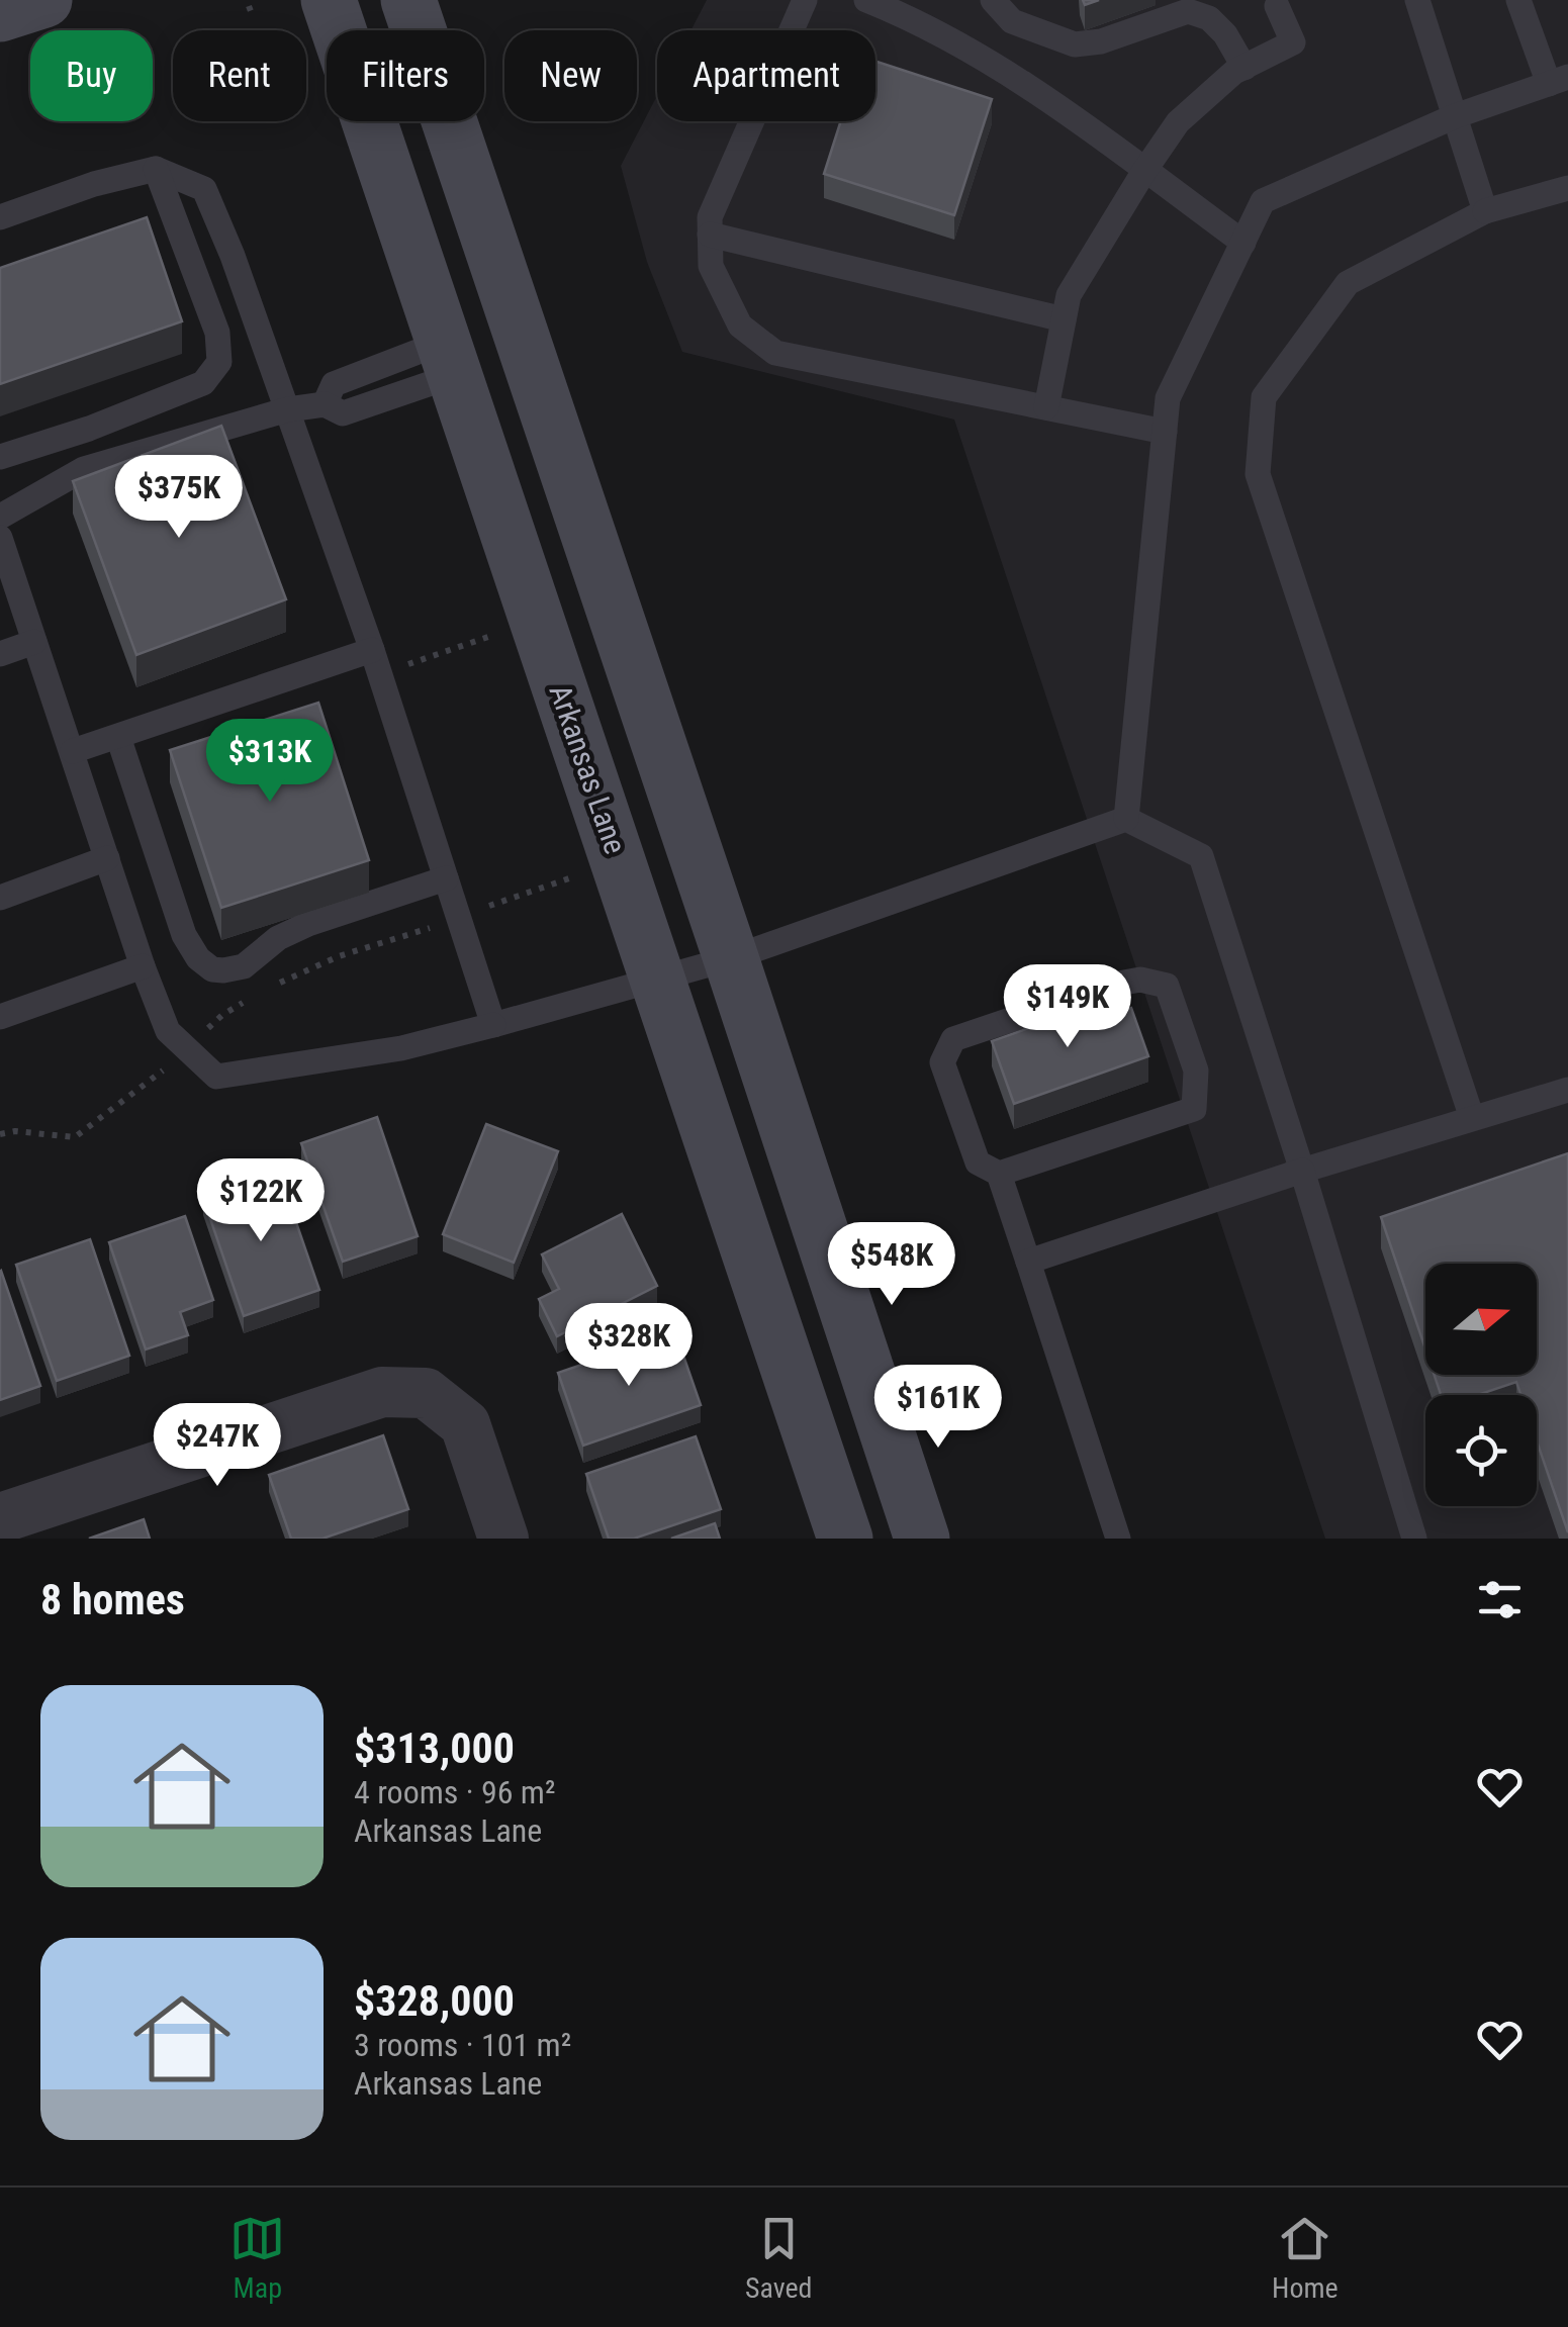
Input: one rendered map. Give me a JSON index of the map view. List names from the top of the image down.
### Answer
{
  "streets": {
    "main road": ["Arkansas Lane"]
  },
  "north": "right",
  "page": {
    "chip": [
      "Buy",
      "Rent",
      "Filters",
      "New",
      "Apartment"
    ],
    "price": [
      "$375K",
      "$313K",
      "$149K",
      "$122K",
      "$548K",
      "$328K",
      "$161K",
      "$247K"
    ],
    "heading": "8 homes",
    "list": [
      {
        "name": "$313,000",
        "note": "4 rooms · 96 m² · Arkansas Lane"
      },
      {
        "name": "$328,000",
        "note": "3 rooms · 101 m² · Arkansas Lane"
      }
    ],
    "tabs": ["Map", "Saved", "Home"]
  }
}
